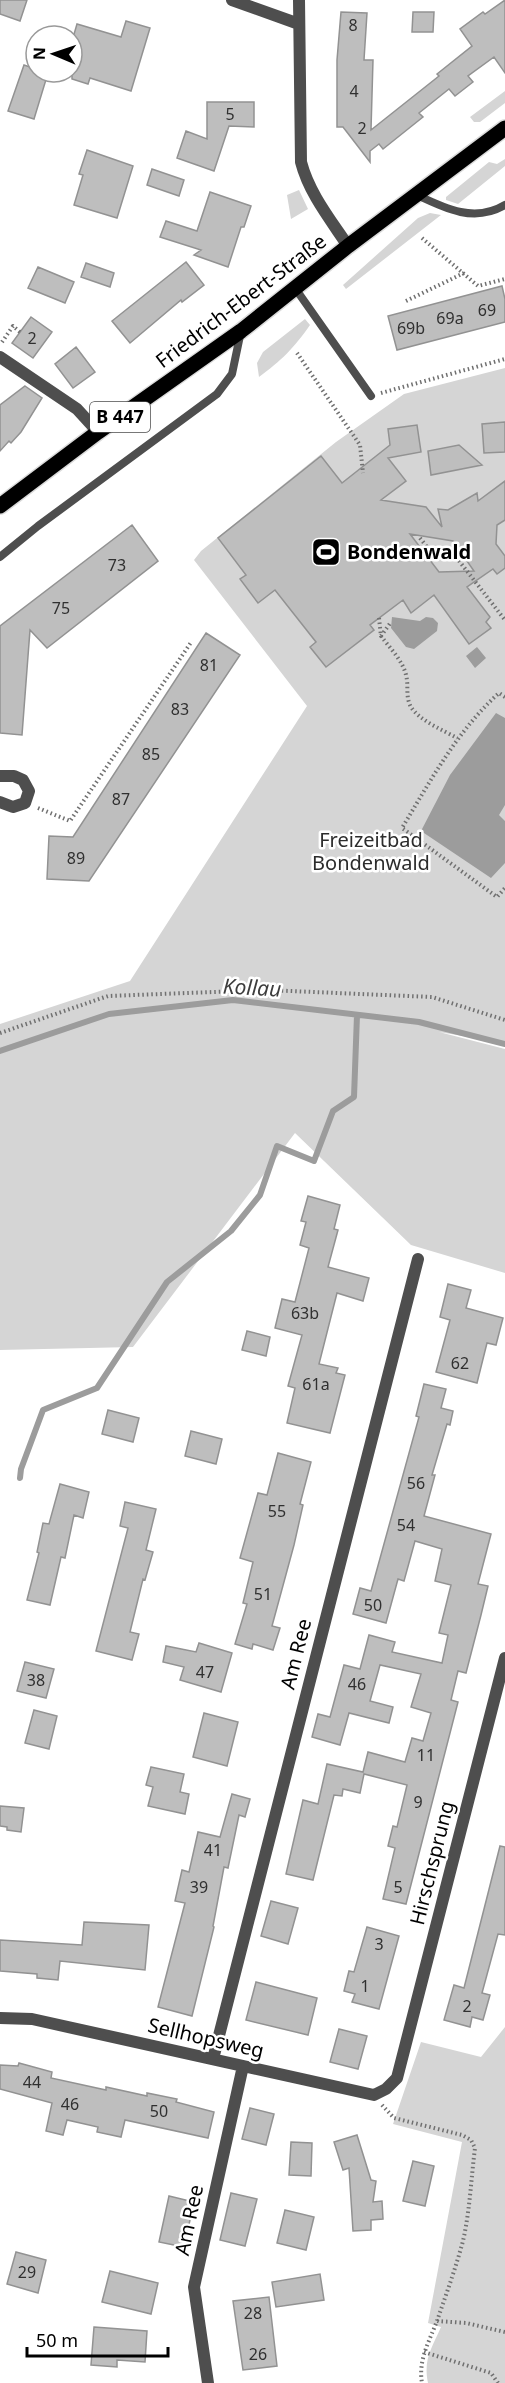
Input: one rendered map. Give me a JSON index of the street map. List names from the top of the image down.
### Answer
{
  "streets": {
    "main road": ["Friedrich-Ebert-Straße", "B 447"],
    "street": ["Am Ree", "Hirschsprung", "Sellhopsweg"]
  },
  "crossings": [
    ["Am Ree", "Sellhopsweg"],
    ["Hirschsprung", "Sellhopsweg"]
  ],
  "water": ["Kollau"],
  "parks": ["Freizeitbad Bondenwald"],
  "places": {
    "sports": ["Bondenwald"]
  },
  "house_numbers": [
    "8",
    "4",
    "5",
    "2",
    "69",
    "69a",
    "69b",
    "2",
    "73",
    "75",
    "81",
    "83",
    "85",
    "87",
    "89",
    "63b",
    "62",
    "61a",
    "56",
    "55",
    "54",
    "51",
    "50",
    "47",
    "38",
    "46",
    "11",
    "9",
    "41",
    "39",
    "5",
    "3",
    "1",
    "2",
    "44",
    "46",
    "50",
    "29",
    "28",
    "26"
  ],
  "scale_bar": "50 m",
  "north": "left"
}
